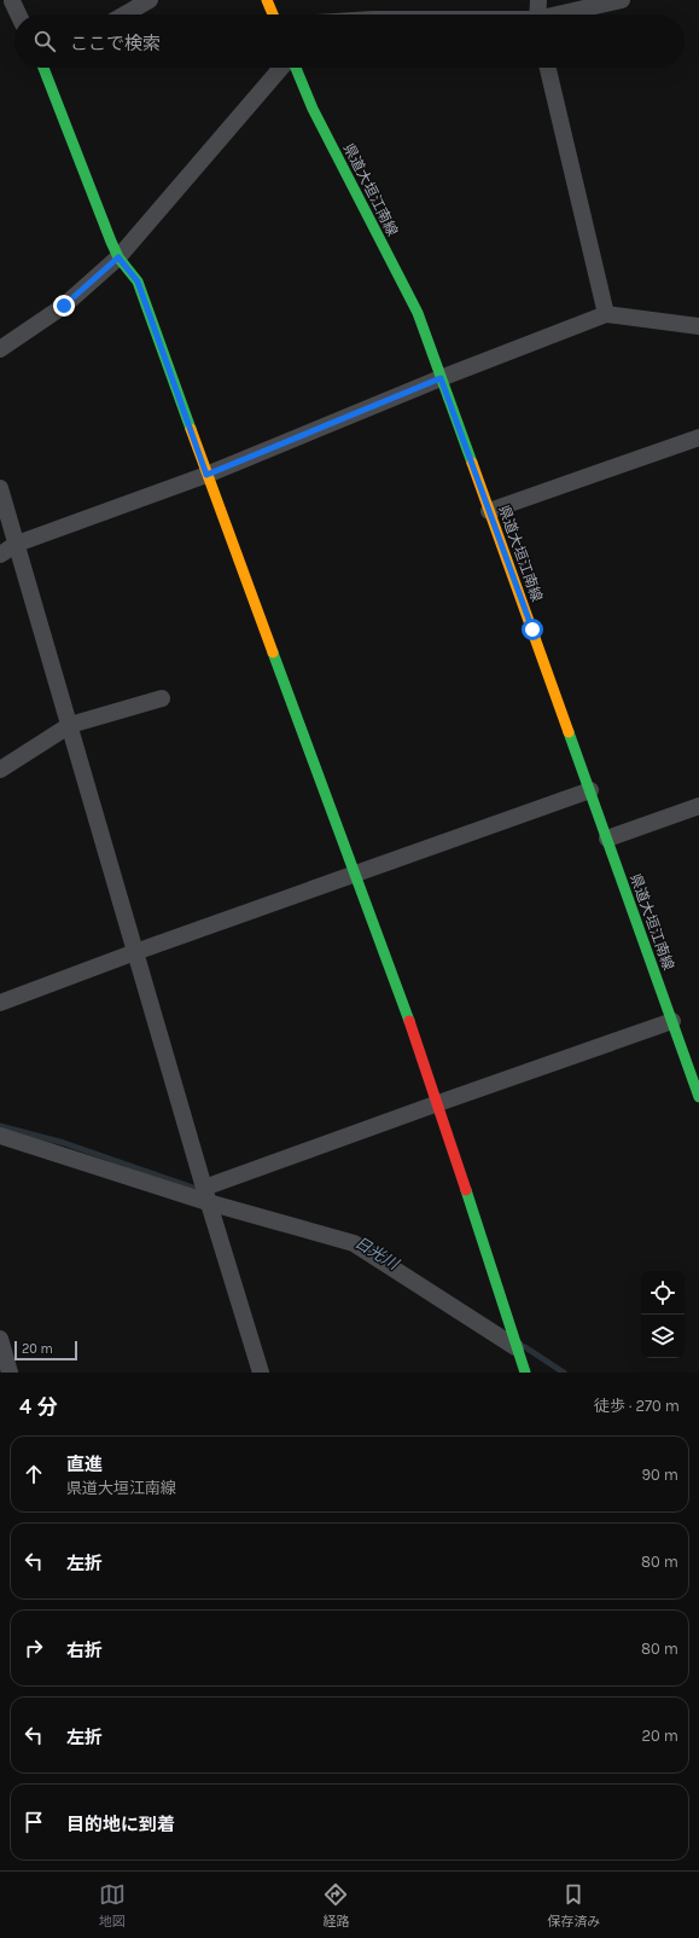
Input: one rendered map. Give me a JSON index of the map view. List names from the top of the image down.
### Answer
{
  "streets": {
    "street": ["県道大垣江南線"]
  },
  "water": ["日光川"],
  "scale_bar": "20 m",
  "page": {
    "search": "ここで検索",
    "scale": "20 m",
    "heading": ["4 分", "徒歩 · 270 m"],
    "list": [
      ["直進", "県道大垣江南線", "90 m"],
      ["左折", "80 m"],
      ["右折", "80 m"],
      ["左折", "20 m"],
      "目的地に到着"
    ],
    "nav": ["地図", "経路", "保存済み"]
  }
}
